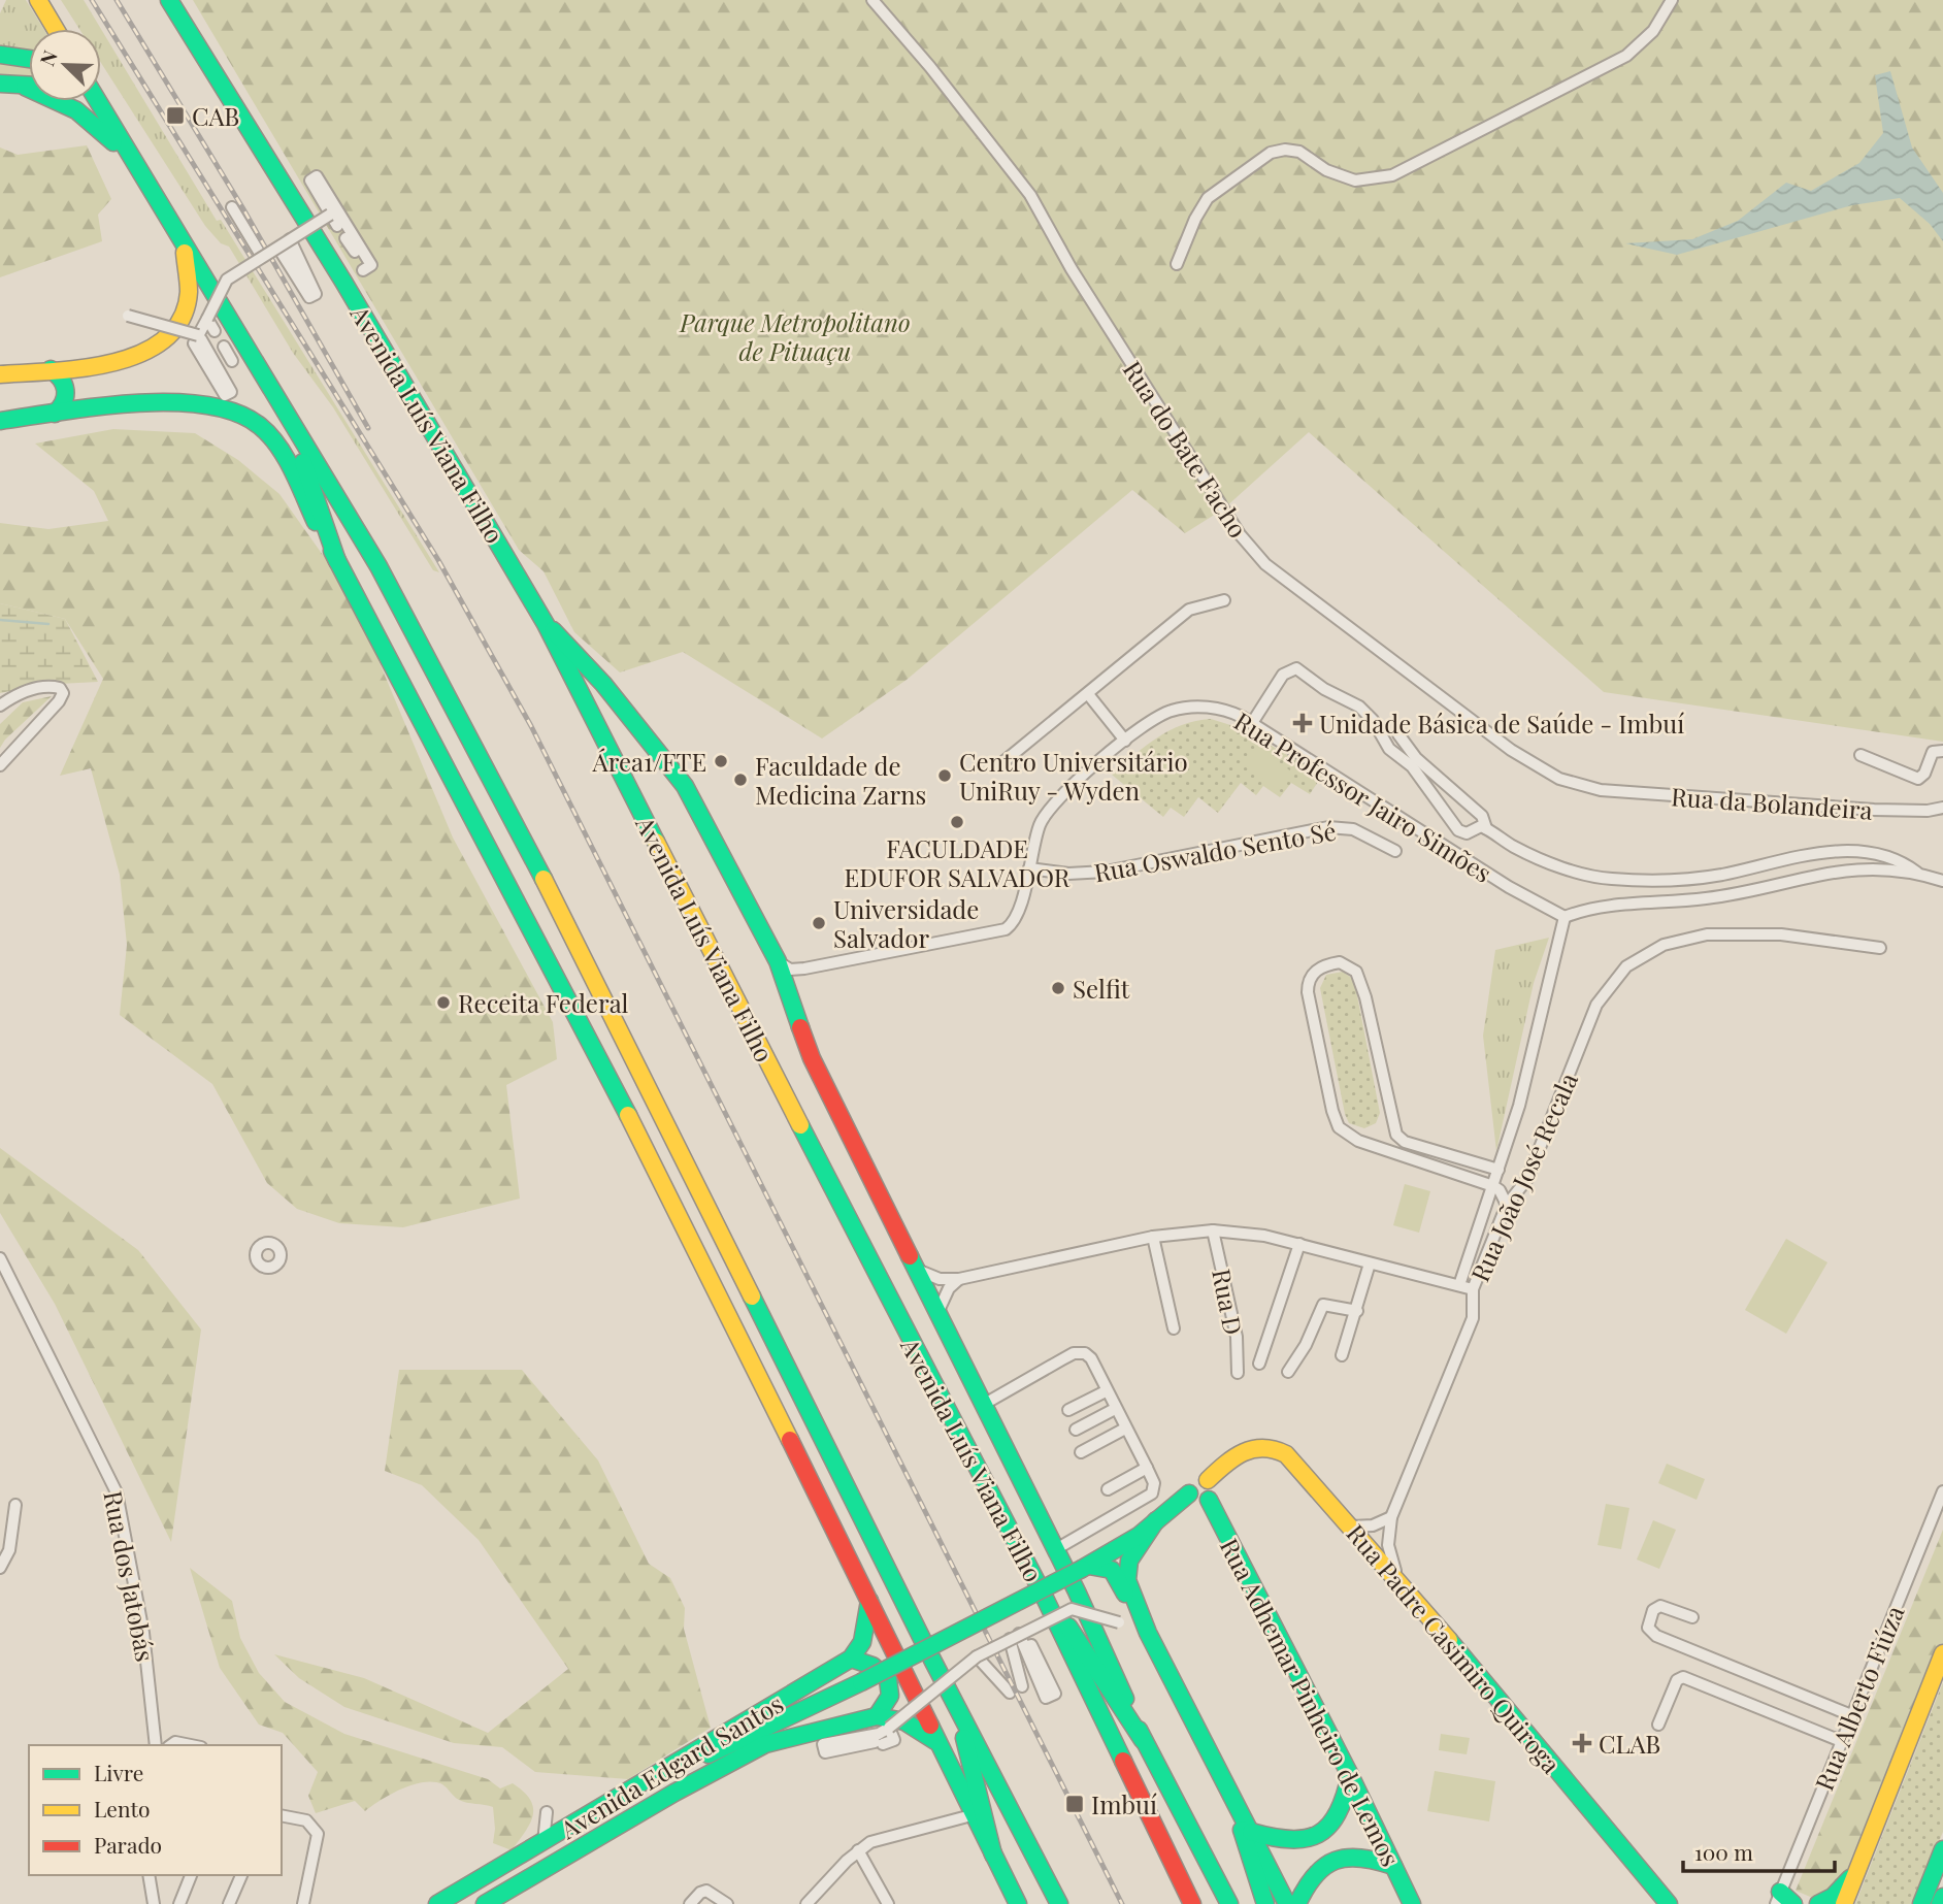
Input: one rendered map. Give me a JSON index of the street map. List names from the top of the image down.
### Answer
{
  "streets": {
    "main road": [
      "Avenida Luís Viana Filho",
      "Rua Padre Casimiro Quiroga",
      "Rua Adhemar Pinheiro de Lemos",
      "Avenida Edgard Santos"
    ],
    "street": [
      "Rua do Bate Facho",
      "Rua Professor Jairo Simões",
      "Rua da Bolandeira",
      "Rua Oswaldo Sento Sé",
      "Rua João José Recala",
      "Rua D",
      "Rua dos Jatobás",
      "Rua Alberto Fiúza"
    ]
  },
  "crossings": [
    ["Avenida Luís Viana Filho", "Rua Professor Jairo Simões"],
    ["Rua do Bate Facho", "Rua da Bolandeira"],
    ["Rua Professor Jairo Simões", "Rua Oswaldo Sento Sé"],
    ["Rua João José Recala", "Rua Padre Casimiro Quiroga"],
    ["Rua Padre Casimiro Quiroga", "Rua Adhemar Pinheiro de Lemos"],
    ["Rua Padre Casimiro Quiroga", "Avenida Edgard Santos"]
  ],
  "parks": ["Parque Metropolitano de Pituaçu"],
  "places": {
    "transit": ["CAB", "Imbuí"],
    "health": ["Unidade Básica de Saúde - Imbuí", "CLAB"],
    "other": [
      "Área1/FTE",
      "Centro Universitário UniRuy - Wyden",
      "Faculdade de Medicina Zarns",
      "FACULDADE EDUFOR SALVADOR",
      "Universidade Salvador",
      "Selfit",
      "Receita Federal"
    ]
  },
  "legend": ["Livre", "Lento", "Parado"],
  "scale_bar": "100 m",
  "north": "top left"
}
